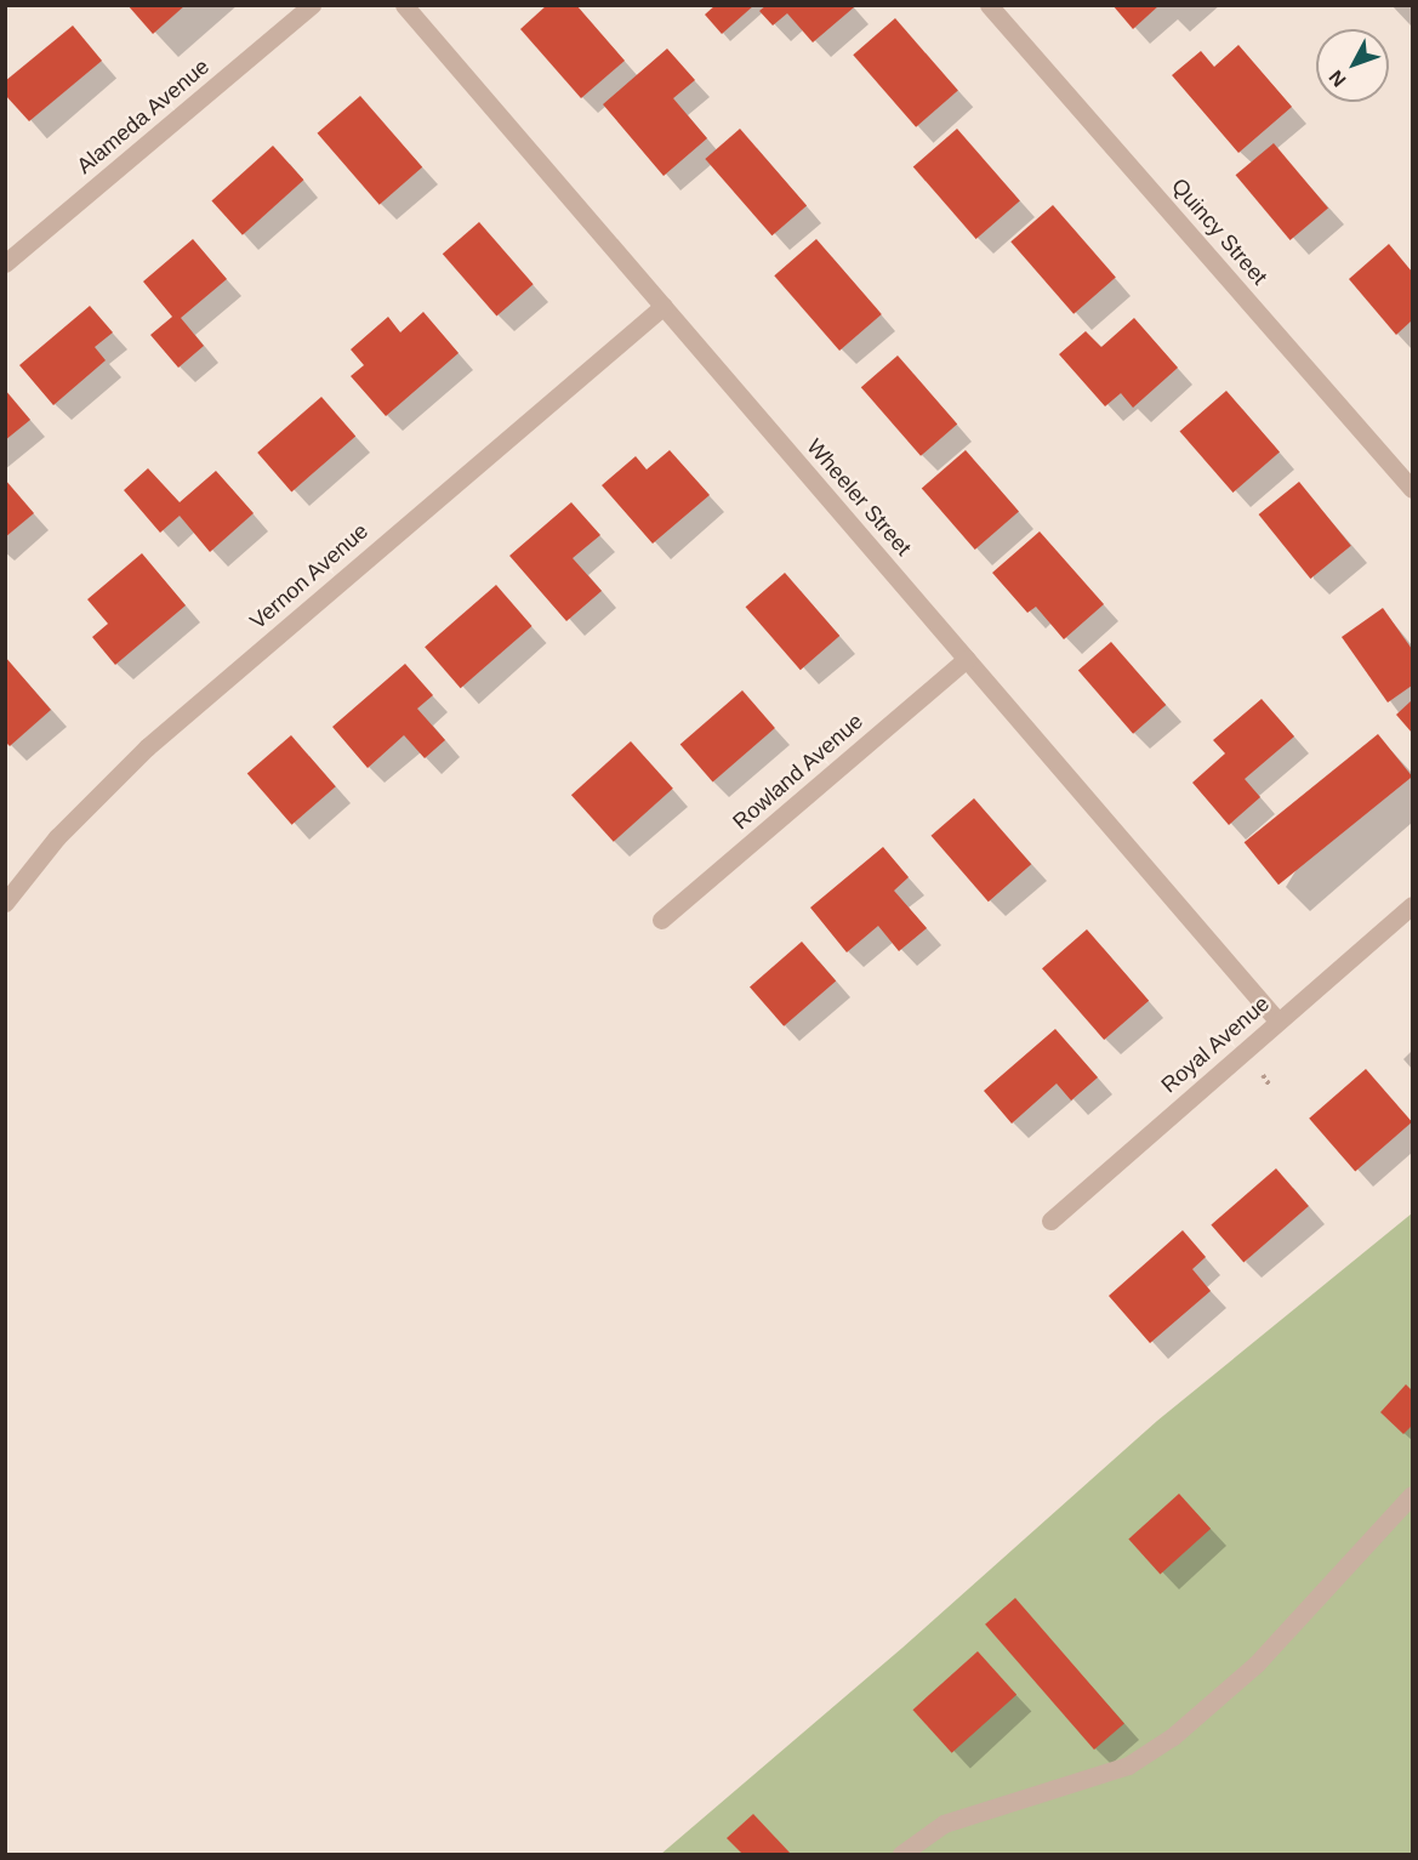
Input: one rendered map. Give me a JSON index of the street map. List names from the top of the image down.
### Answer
{
  "streets": {
    "street": [
      "Alameda Avenue",
      "Quincy Street",
      "Wheeler Street",
      "Vernon Avenue",
      "Rowland Avenue",
      "Royal Avenue"
    ]
  },
  "crossings": [
    ["Wheeler Street", "Vernon Avenue"],
    ["Wheeler Street", "Rowland Avenue"],
    ["Wheeler Street", "Royal Avenue"]
  ],
  "north": "bottom left"
}
